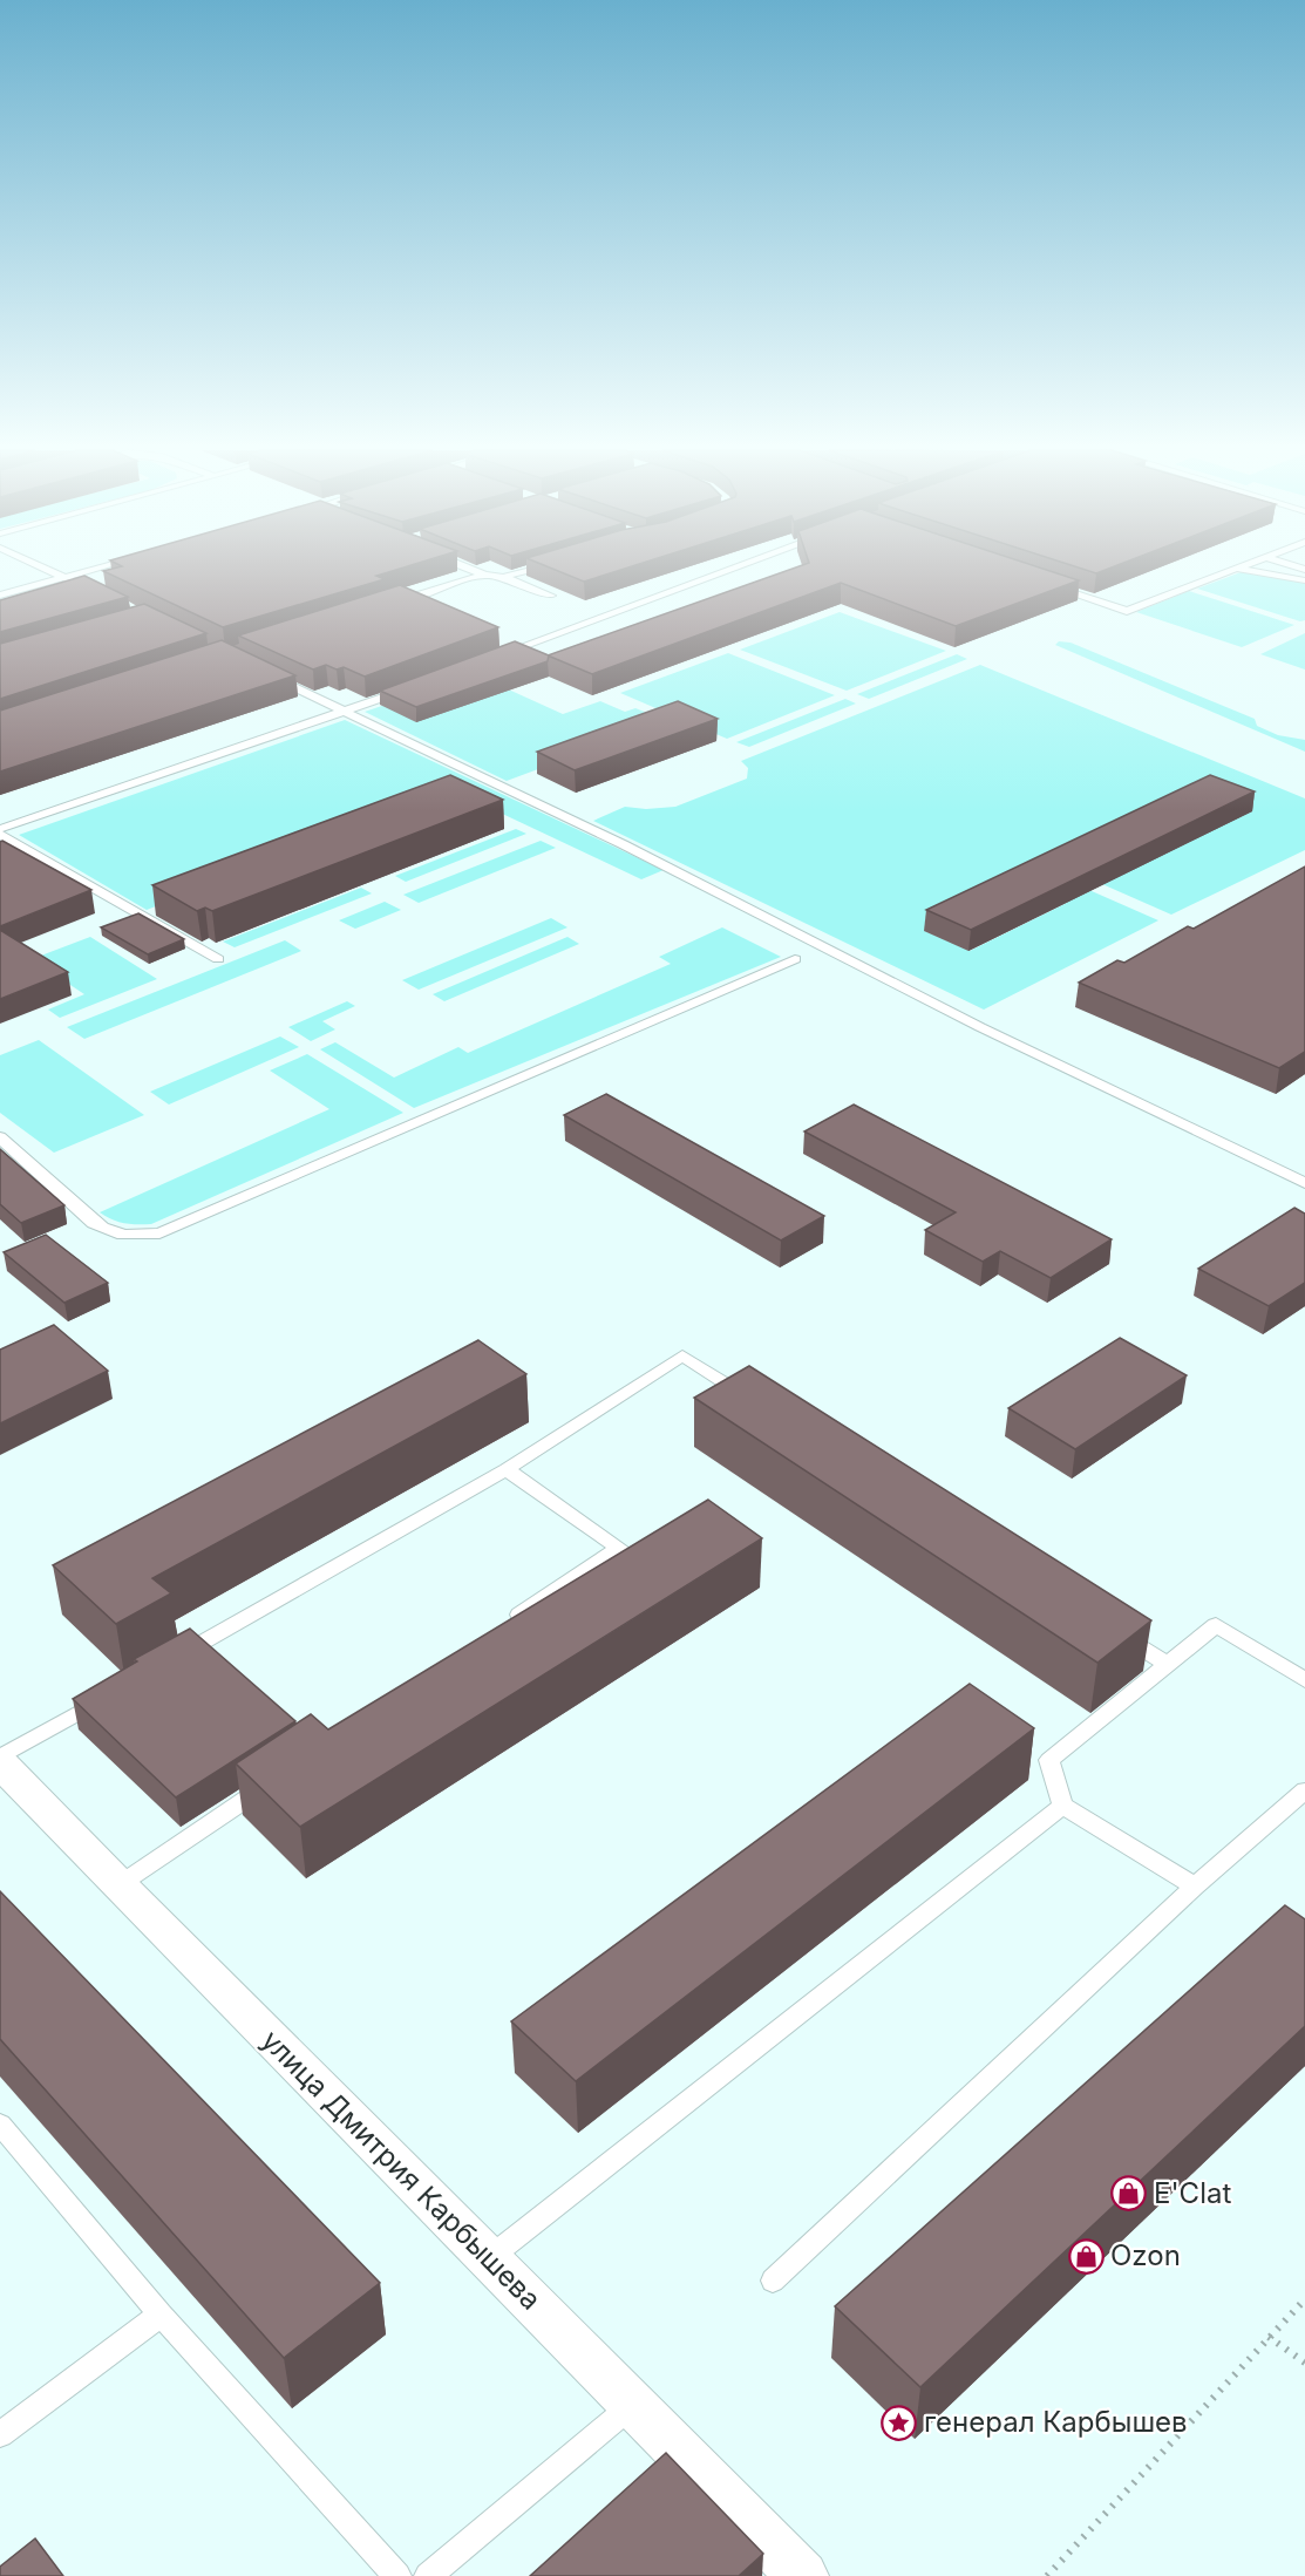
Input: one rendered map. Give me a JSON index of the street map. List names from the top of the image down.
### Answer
{
  "streets": {
    "street": ["улица Дмитрия Карбышева"]
  },
  "places": {
    "shop": ["E'Clat", "Ozon"],
    "place": ["генерал Карбышев"]
  }
}
